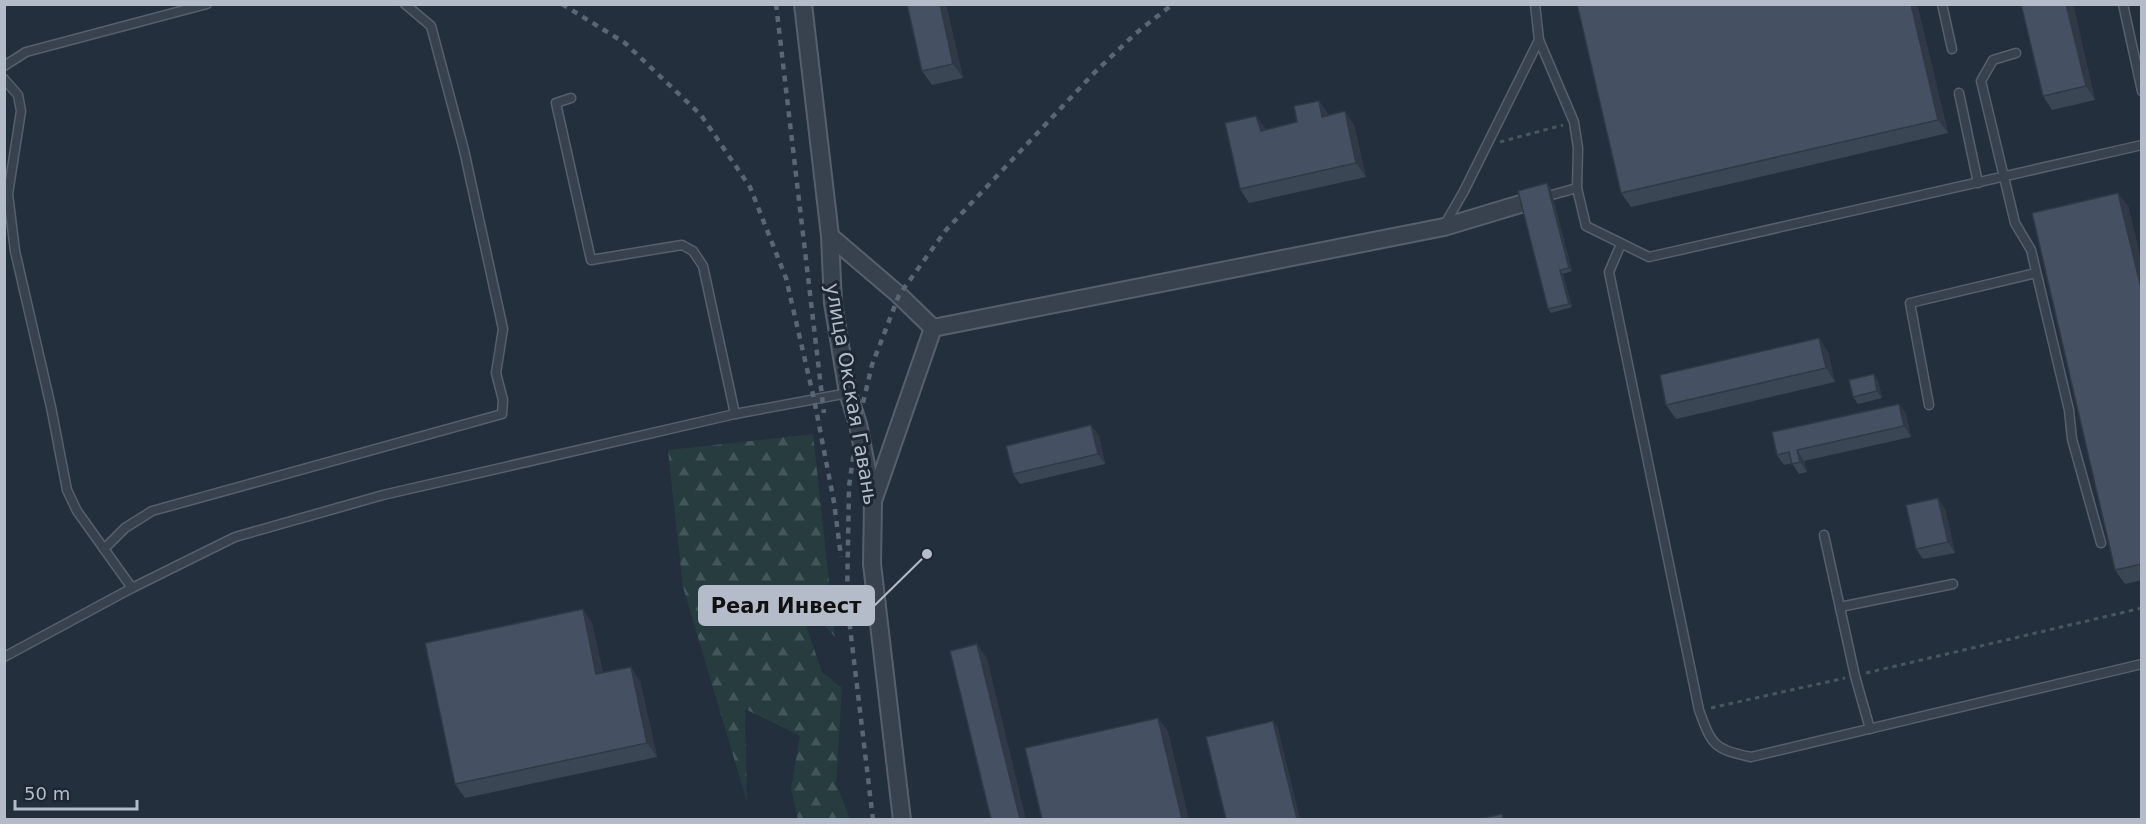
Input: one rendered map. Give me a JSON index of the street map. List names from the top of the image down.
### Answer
{
  "streets": {
    "street": ["улица Окская Гавань"]
  },
  "places": ["Реал Инвест"],
  "scale_bar": "50 m"
}
